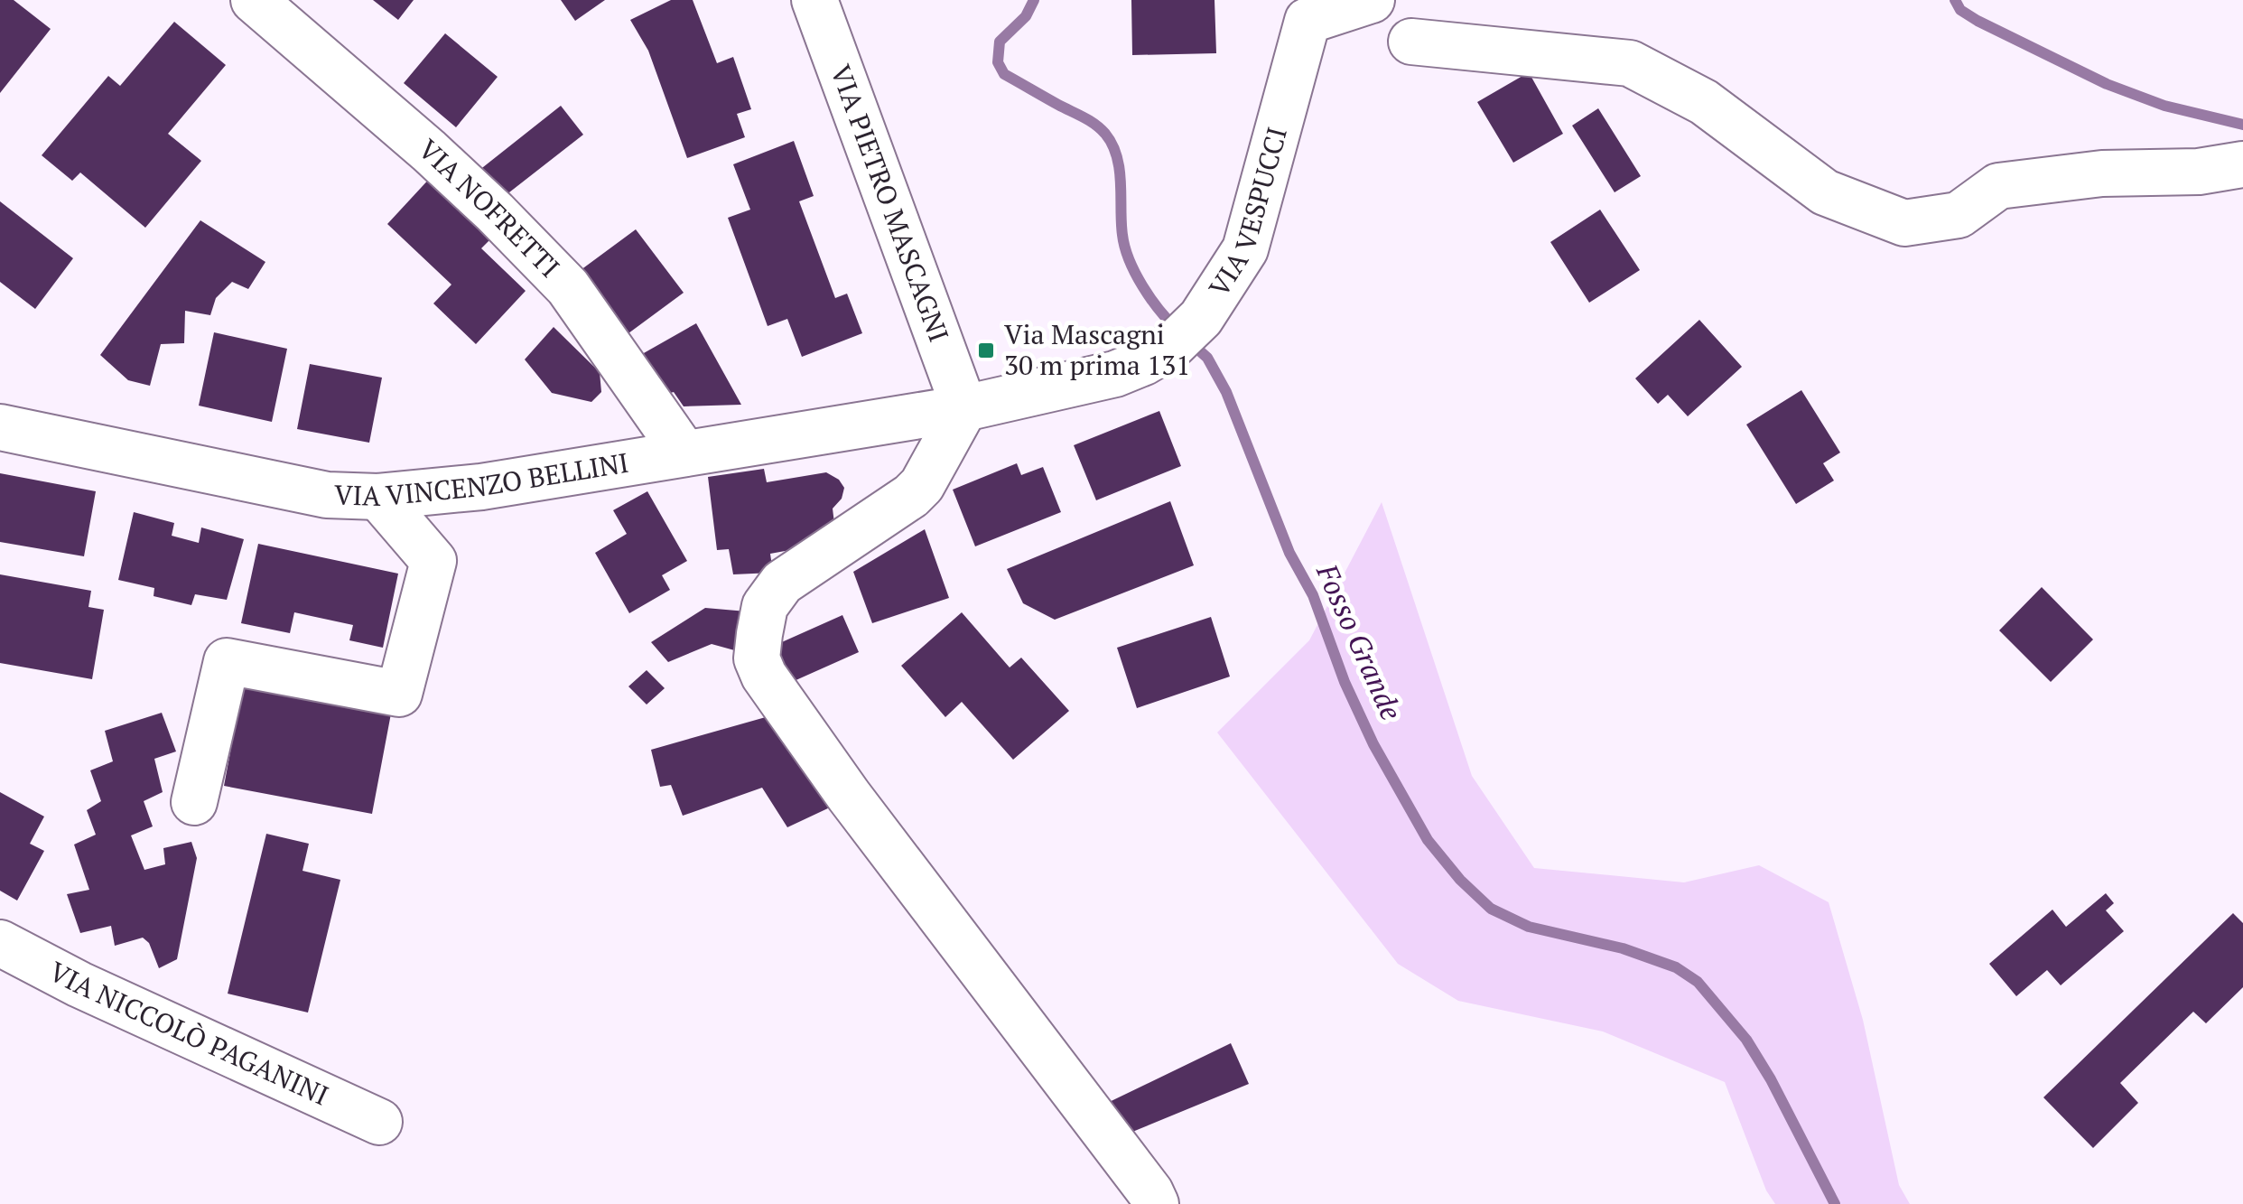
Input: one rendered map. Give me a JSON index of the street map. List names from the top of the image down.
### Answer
{
  "streets": {
    "street": [
      "VIA PIETRO MASCAGNI",
      "VIA NOFRETTI",
      "VIA VESPUCCI",
      "VIA VINCENZO BELLINI",
      "VIA NICCOLÒ PAGANINI"
    ]
  },
  "crossings": [
    ["VIA PIETRO MASCAGNI", "VIA VESPUCCI"],
    ["VIA PIETRO MASCAGNI", "VIA VINCENZO BELLINI"],
    ["VIA NOFRETTI", "VIA VINCENZO BELLINI"],
    ["VIA VESPUCCI", "VIA VINCENZO BELLINI"]
  ],
  "water": ["Fosso Grande"],
  "places": {
    "transit": ["Via Mascagni 30 m prima 131"]
  }
}
